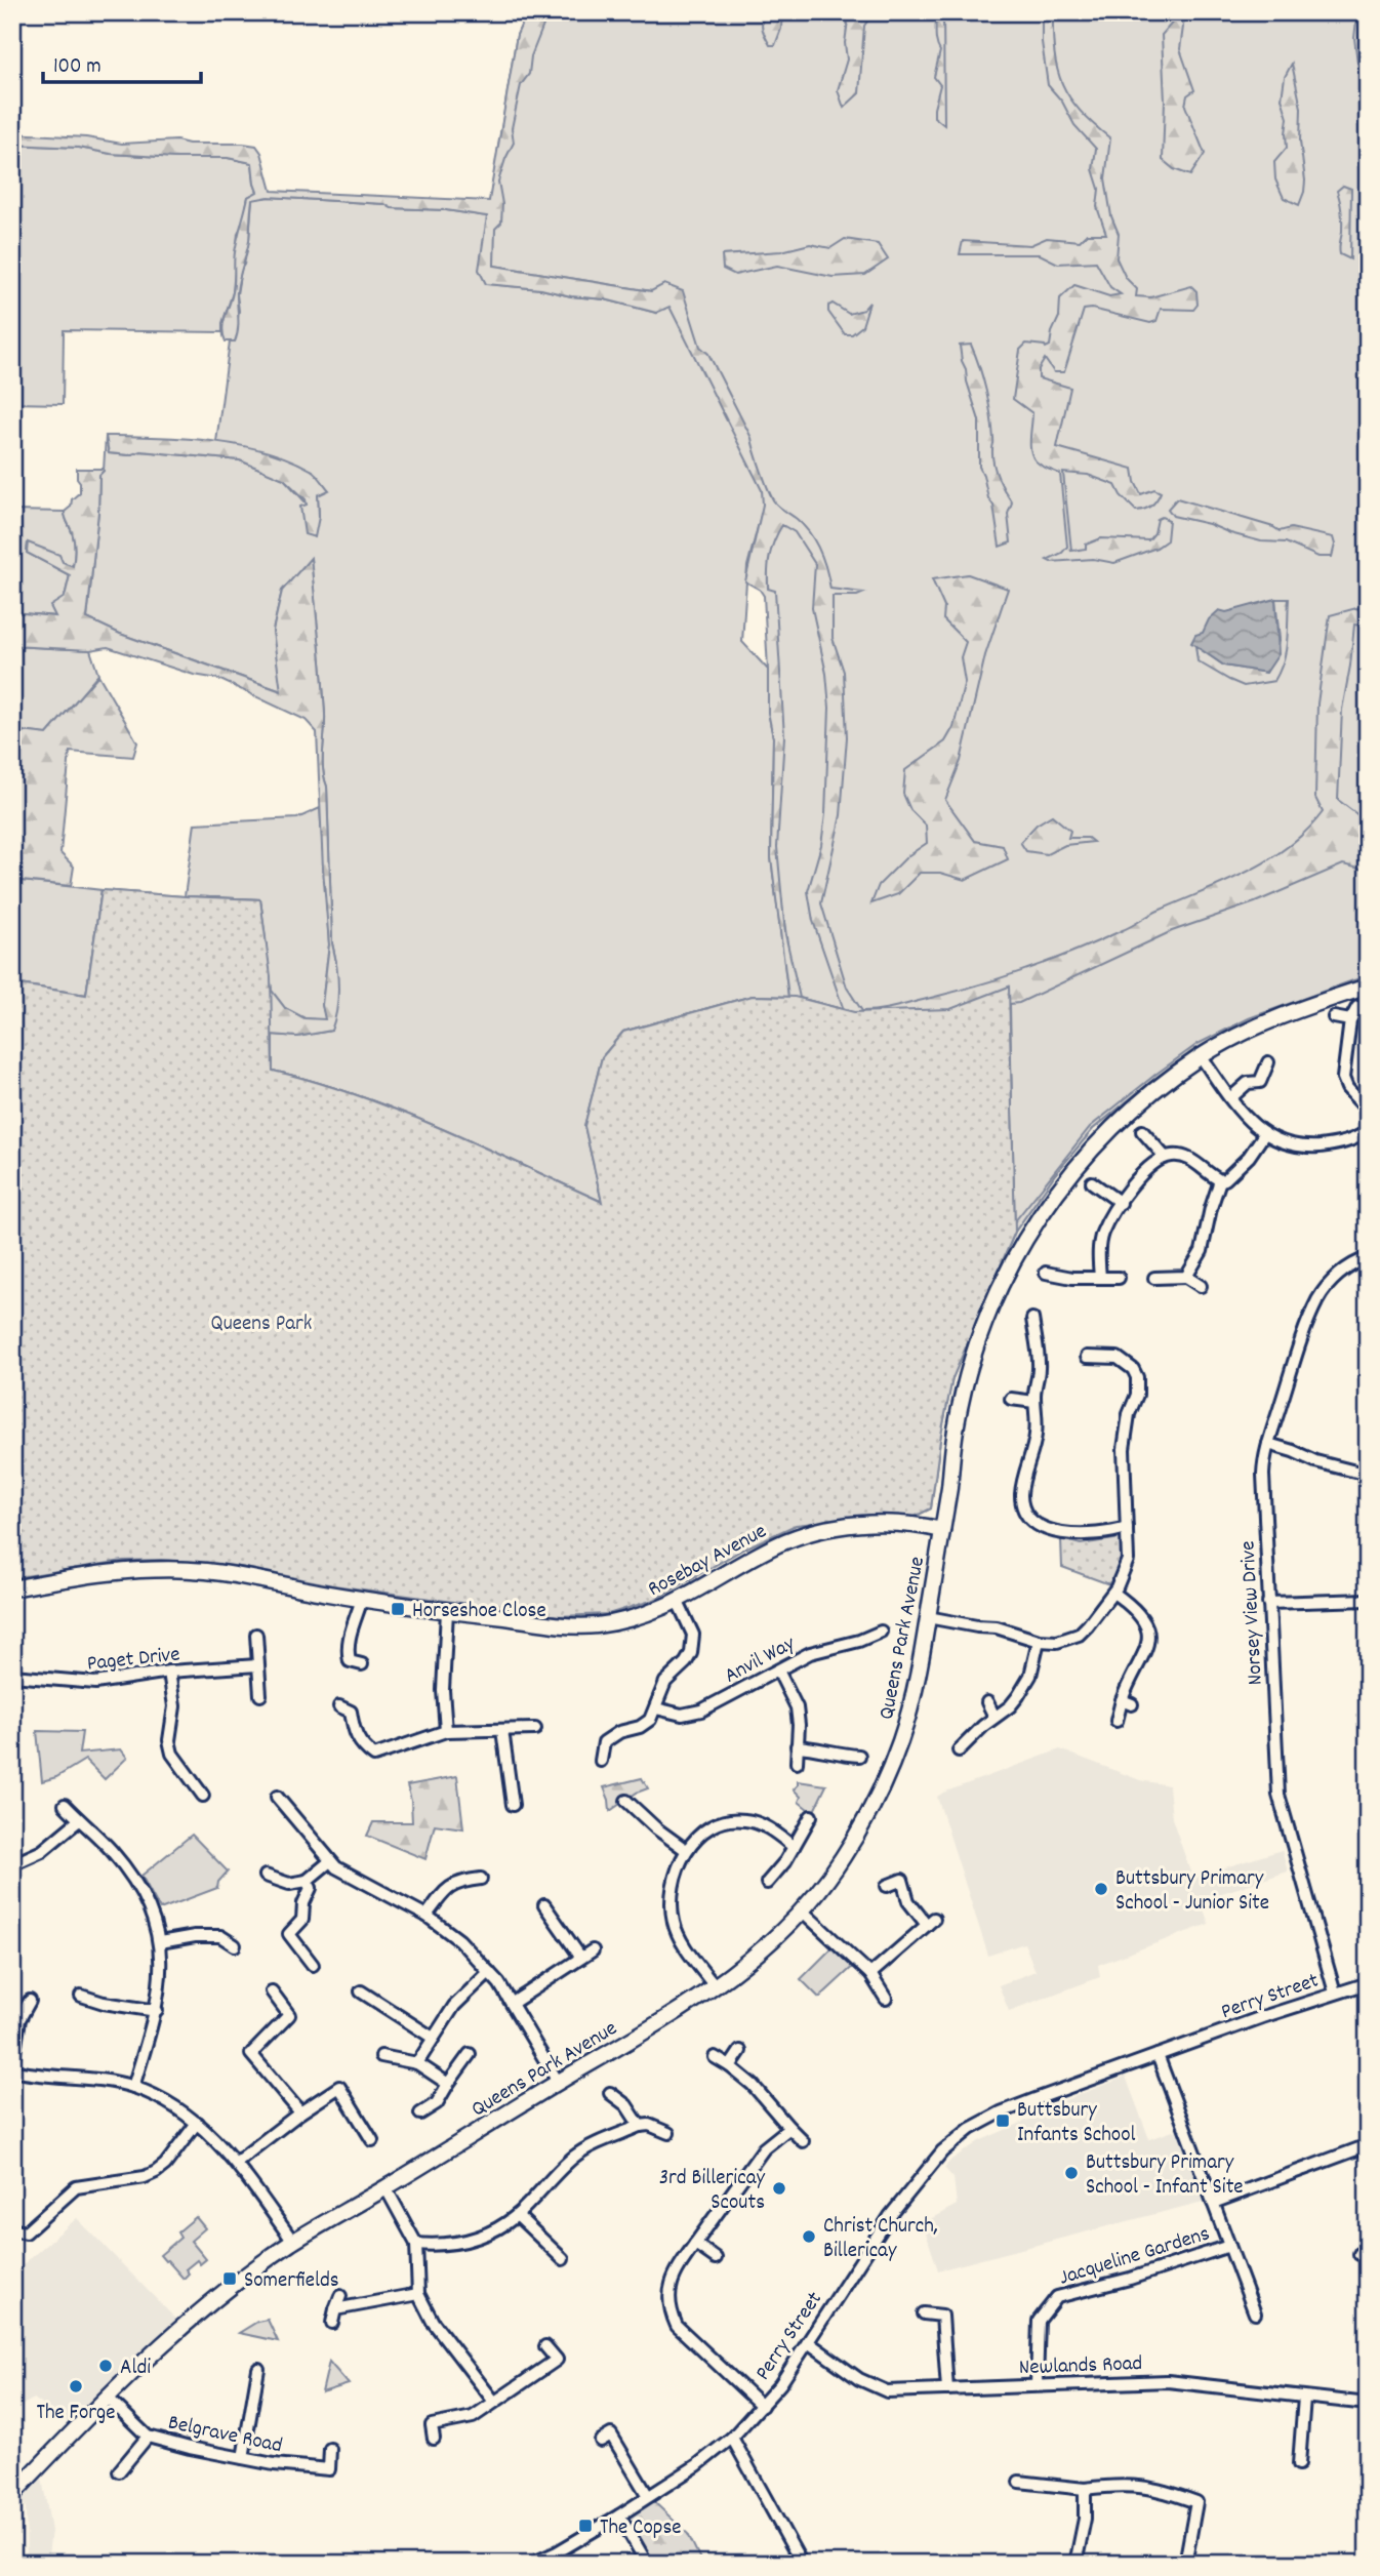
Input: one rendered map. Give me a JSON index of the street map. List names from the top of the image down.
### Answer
{
  "streets": {
    "street": [
      "Rosebay Avenue",
      "Norsey View Drive",
      "Queens Park Avenue",
      "Paget Drive",
      "Anvil Way",
      "Perry Street",
      "Jacqueline Gardens",
      "Newlands Road",
      "Belgrave Road"
    ]
  },
  "crossings": [
    ["Rosebay Avenue", "Queens Park Avenue"],
    ["Norsey View Drive", "Perry Street"],
    ["Queens Park Avenue", "Belgrave Road"],
    ["Perry Street", "Newlands Road"],
    ["Jacqueline Gardens", "Newlands Road"]
  ],
  "parks": ["Queens Park"],
  "places": {
    "transit": [
      "Horseshoe Close",
      "Buttsbury Infants School",
      "Somerfields",
      "The Copse"
    ],
    "other": [
      "Buttsbury Primary School - Junior Site",
      "Buttsbury Primary School - Infant Site",
      "3rd Billericay Scouts",
      "Christ Church, Billericay",
      "Aldi",
      "The Forge"
    ]
  },
  "scale_bar": "100 m"
}
